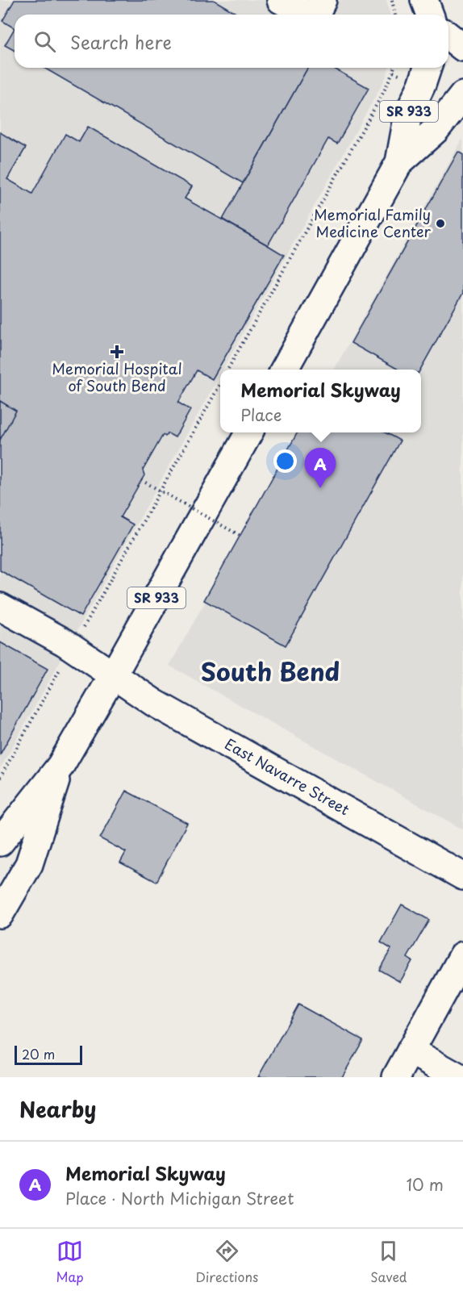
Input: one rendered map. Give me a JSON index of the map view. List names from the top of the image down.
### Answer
{
  "streets": {
    "main road": ["SR 933", "East Navarre Street"]
  },
  "crossings": [
    ["SR 933", "East Navarre Street"]
  ],
  "districts": ["South Bend"],
  "places": {
    "other": ["Memorial Family Medicine Center"],
    "health": ["Memorial Hospital of South Bend"]
  },
  "scale_bar": "20 m",
  "page": {
    "search": "Search here",
    "popup": ["Memorial Skyway", "Place"],
    "pins": "A",
    "scale": "20 m",
    "heading": "Nearby",
    "list": [
      {
        "mark": "A",
        "name": "Memorial Skyway",
        "note": "Place · North Michigan Street",
        "value": "10 m"
      }
    ],
    "nav": ["Map", "Directions", "Saved"]
  }
}
